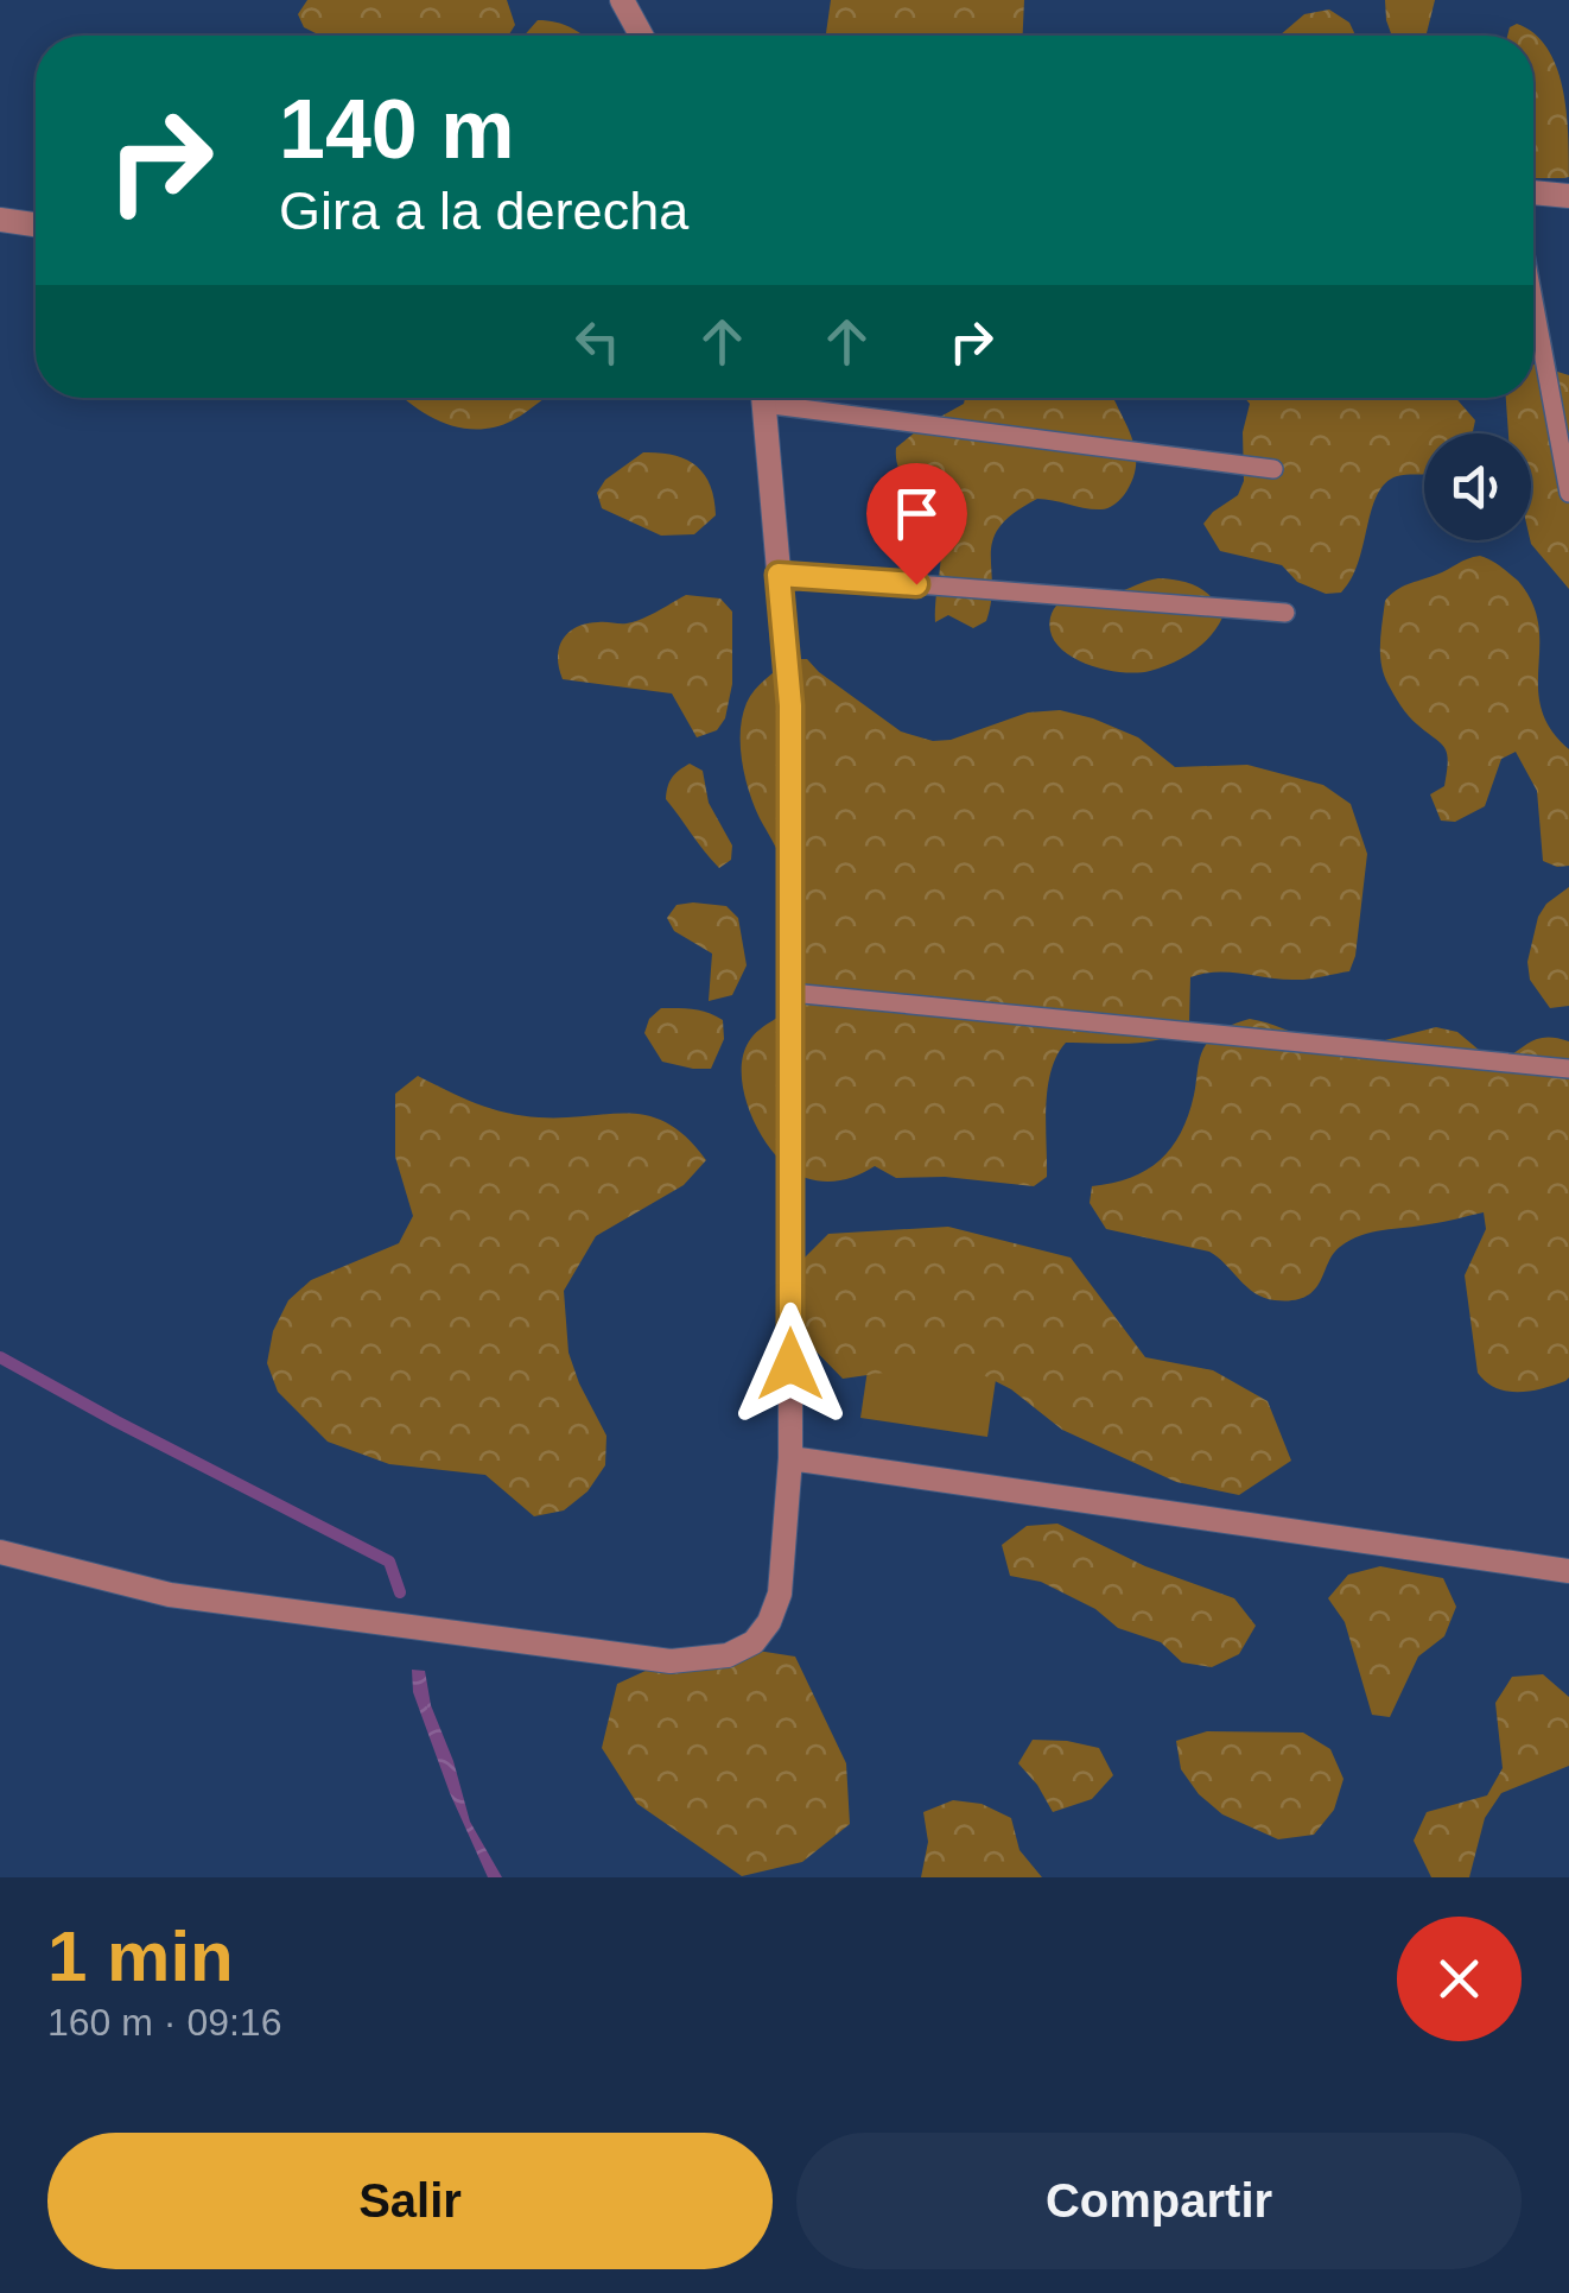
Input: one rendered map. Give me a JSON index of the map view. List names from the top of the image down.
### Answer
{
  "page": {
    "turn": ["140 m", "Gira a la derecha"],
    "heading": ["1 min", "160 m · 09:16"],
    "buttons": ["Salir", "Compartir"]
  }
}
